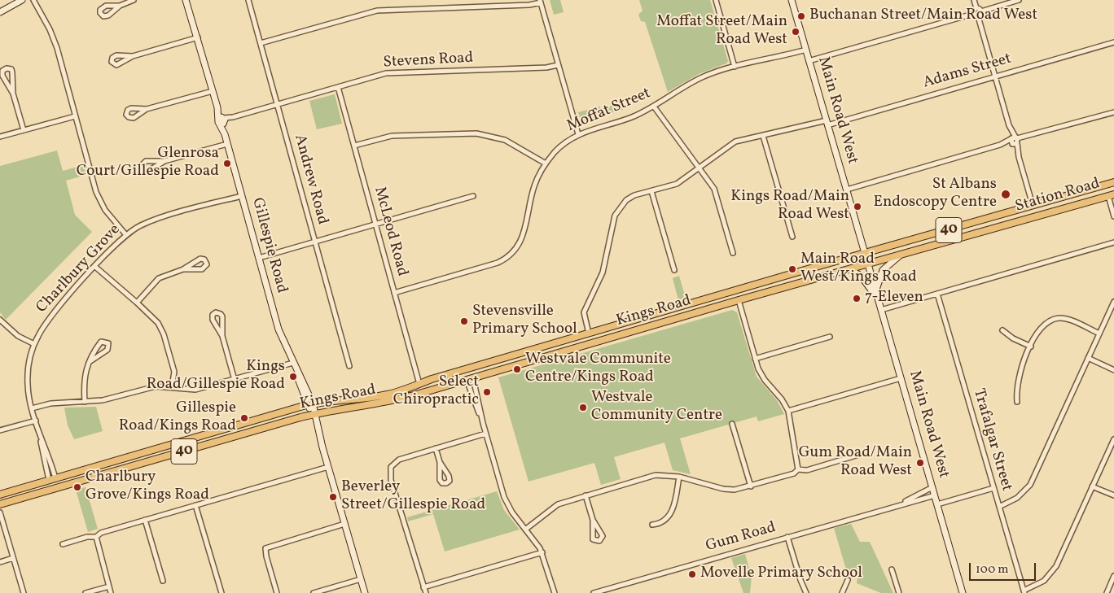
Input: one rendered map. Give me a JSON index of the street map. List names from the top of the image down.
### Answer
{
  "streets": {
    "main road": ["Station Road", "40", "Kings Road"],
    "street": [
      "Stevens Road",
      "Adams Street",
      "Moffat Street",
      "Main Road West",
      "Andrew Road",
      "McLeod Road",
      "Gillespie Road",
      "Charlbury Grove",
      "Trafalgar Street",
      "Gum Road"
    ]
  },
  "crossings": [
    ["Stevens Road", "Andrew Road"],
    ["Stevens Road", "McLeod Road"],
    ["Stevens Road", "Gillespie Road"],
    ["Adams Street", "Main Road West"],
    ["Adams Street", "Kings Road"],
    ["Moffat Street", "Main Road West"],
    ["Moffat Street", "McLeod Road"],
    ["Main Road West", "Station Road"],
    ["Main Road West", "Kings Road"],
    ["Main Road West", "Gum Road"],
    ["Station Road", "Kings Road"],
    ["McLeod Road", "Kings Road"],
    ["Gillespie Road", "Charlbury Grove"],
    ["Gillespie Road", "Kings Road"],
    ["Charlbury Grove", "Kings Road"]
  ],
  "places": [
    "Buchanan Street/Main Road West",
    "Moffat Street/Main Road West",
    "Glenrosa Court/Gillespie Road",
    "St Albans Endoscopy Centre",
    "Kings Road/Main Road West",
    "Main Road West/Kings Road",
    "7-Eleven",
    "Stevensville Primary School",
    "Westvale Communite Centre/Kings Road",
    "Kings Road/Gillespie Road",
    "Select Chiropractic",
    "Westvale Community Centre",
    "Gillespie Road/Kings Road",
    "Gum Road/Main Road West",
    "Charlbury Grove/Kings Road",
    "Beverley Street/Gillespie Road",
    "Movelle Primary School"
  ],
  "scale_bar": "100 m"
}
